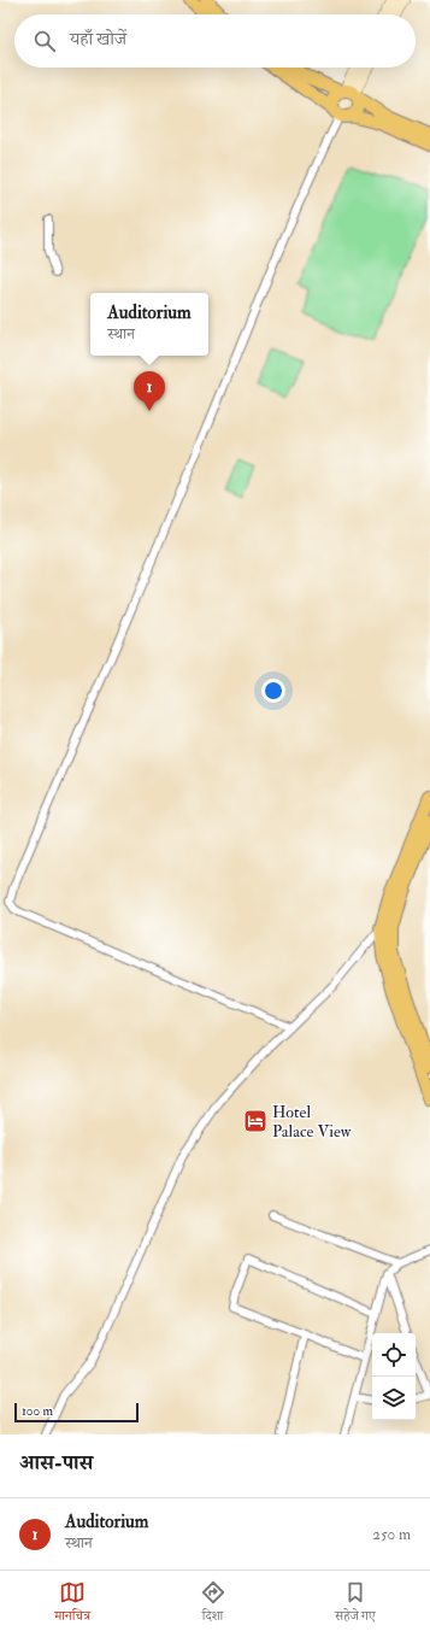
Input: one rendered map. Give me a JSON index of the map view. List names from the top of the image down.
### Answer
{
  "places": {
    "hotel": ["Hotel Palace View"]
  },
  "scale_bar": "100 m",
  "page": {
    "search": "यहाँ खोजें",
    "popup": ["Auditorium", "स्थान"],
    "pins": "1",
    "scale": "100 m",
    "heading": "आस-पास",
    "list": [
      {
        "mark": "1",
        "name": "Auditorium",
        "note": "स्थान",
        "value": "250 m"
      }
    ],
    "nav": ["मानचित्र", "दिशा", "सहेजे गए"]
  }
}
